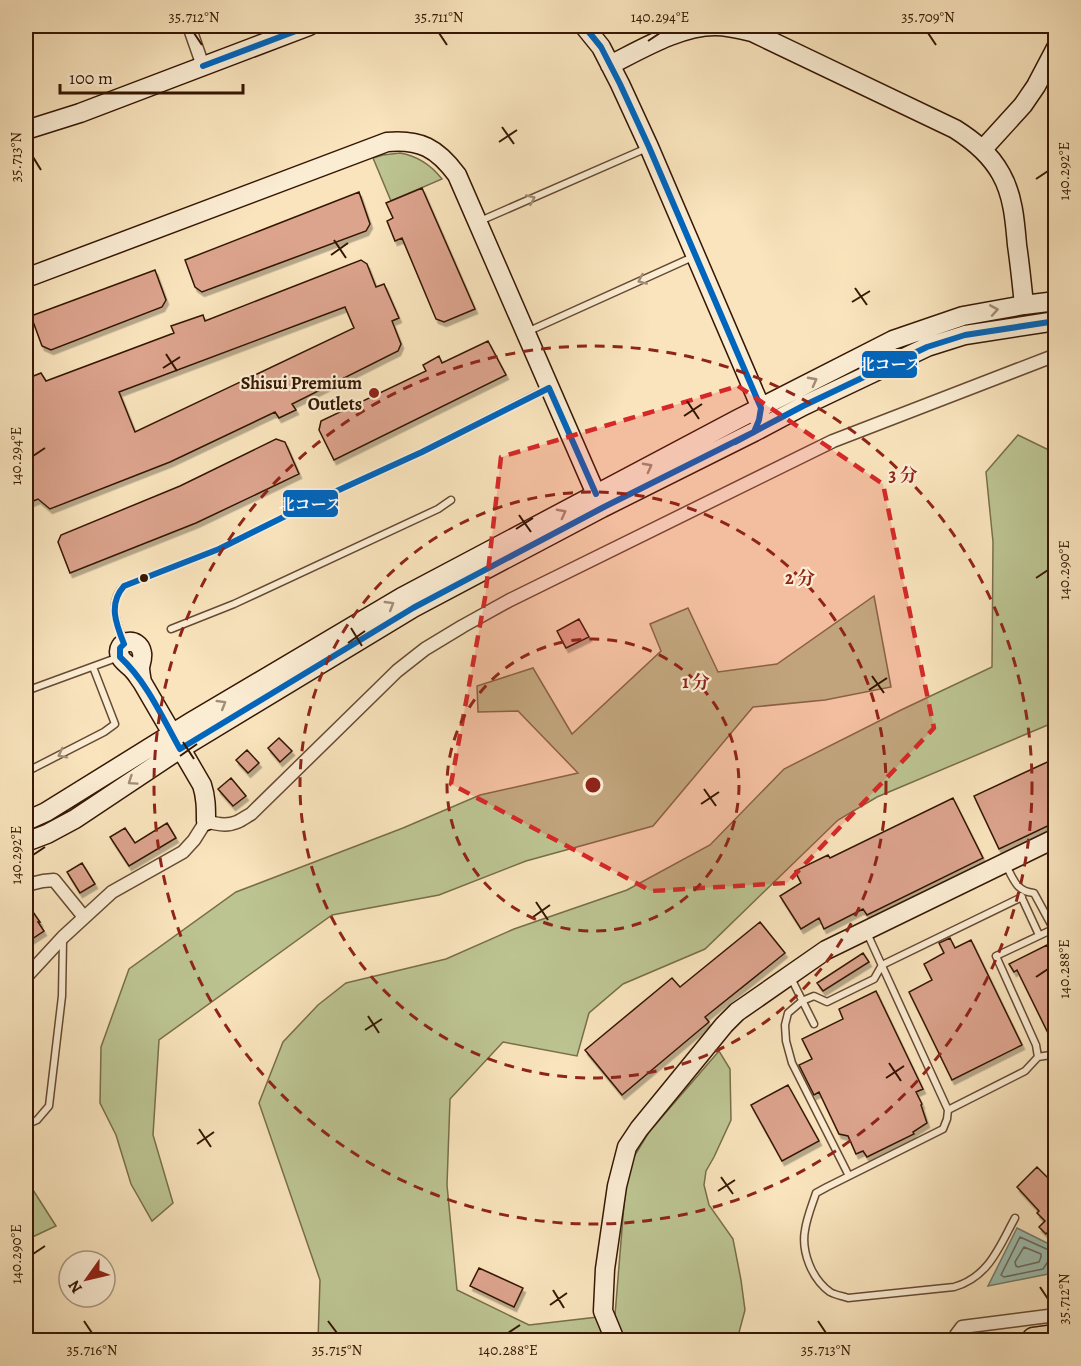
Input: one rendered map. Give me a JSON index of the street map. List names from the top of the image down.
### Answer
{
  "places": ["Shisui Premium Outlets"],
  "lines": ["transit line 北コース"],
  "scale_bar": "100 m",
  "north": "bottom left",
  "coordinates": [
    "35.712°N",
    "35.711°N",
    "140.294°E",
    "35.709°N",
    "35.713°N",
    "140.292°E",
    "140.290°E",
    "140.288°E",
    "35.716°N",
    "35.715°N"
  ],
  "rings": ["3 分", "2 分", "1 分"]
}
